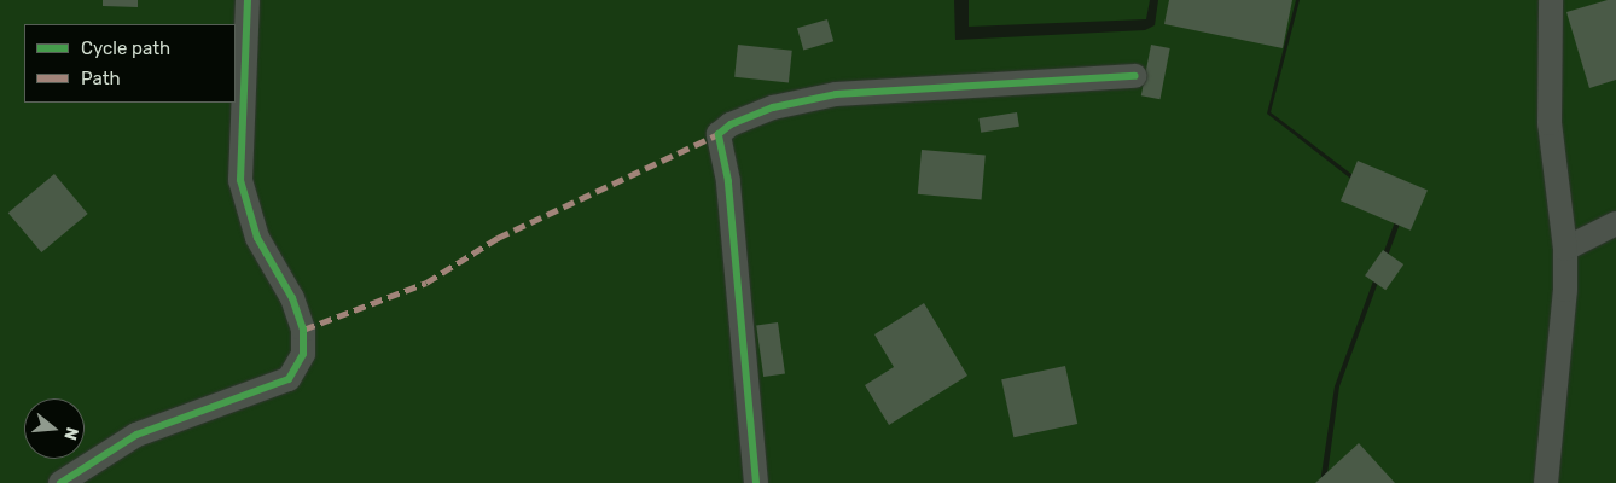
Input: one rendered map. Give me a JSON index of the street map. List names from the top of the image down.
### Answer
{
  "legend": ["Cycle path", "Path"],
  "north": "right"
}
